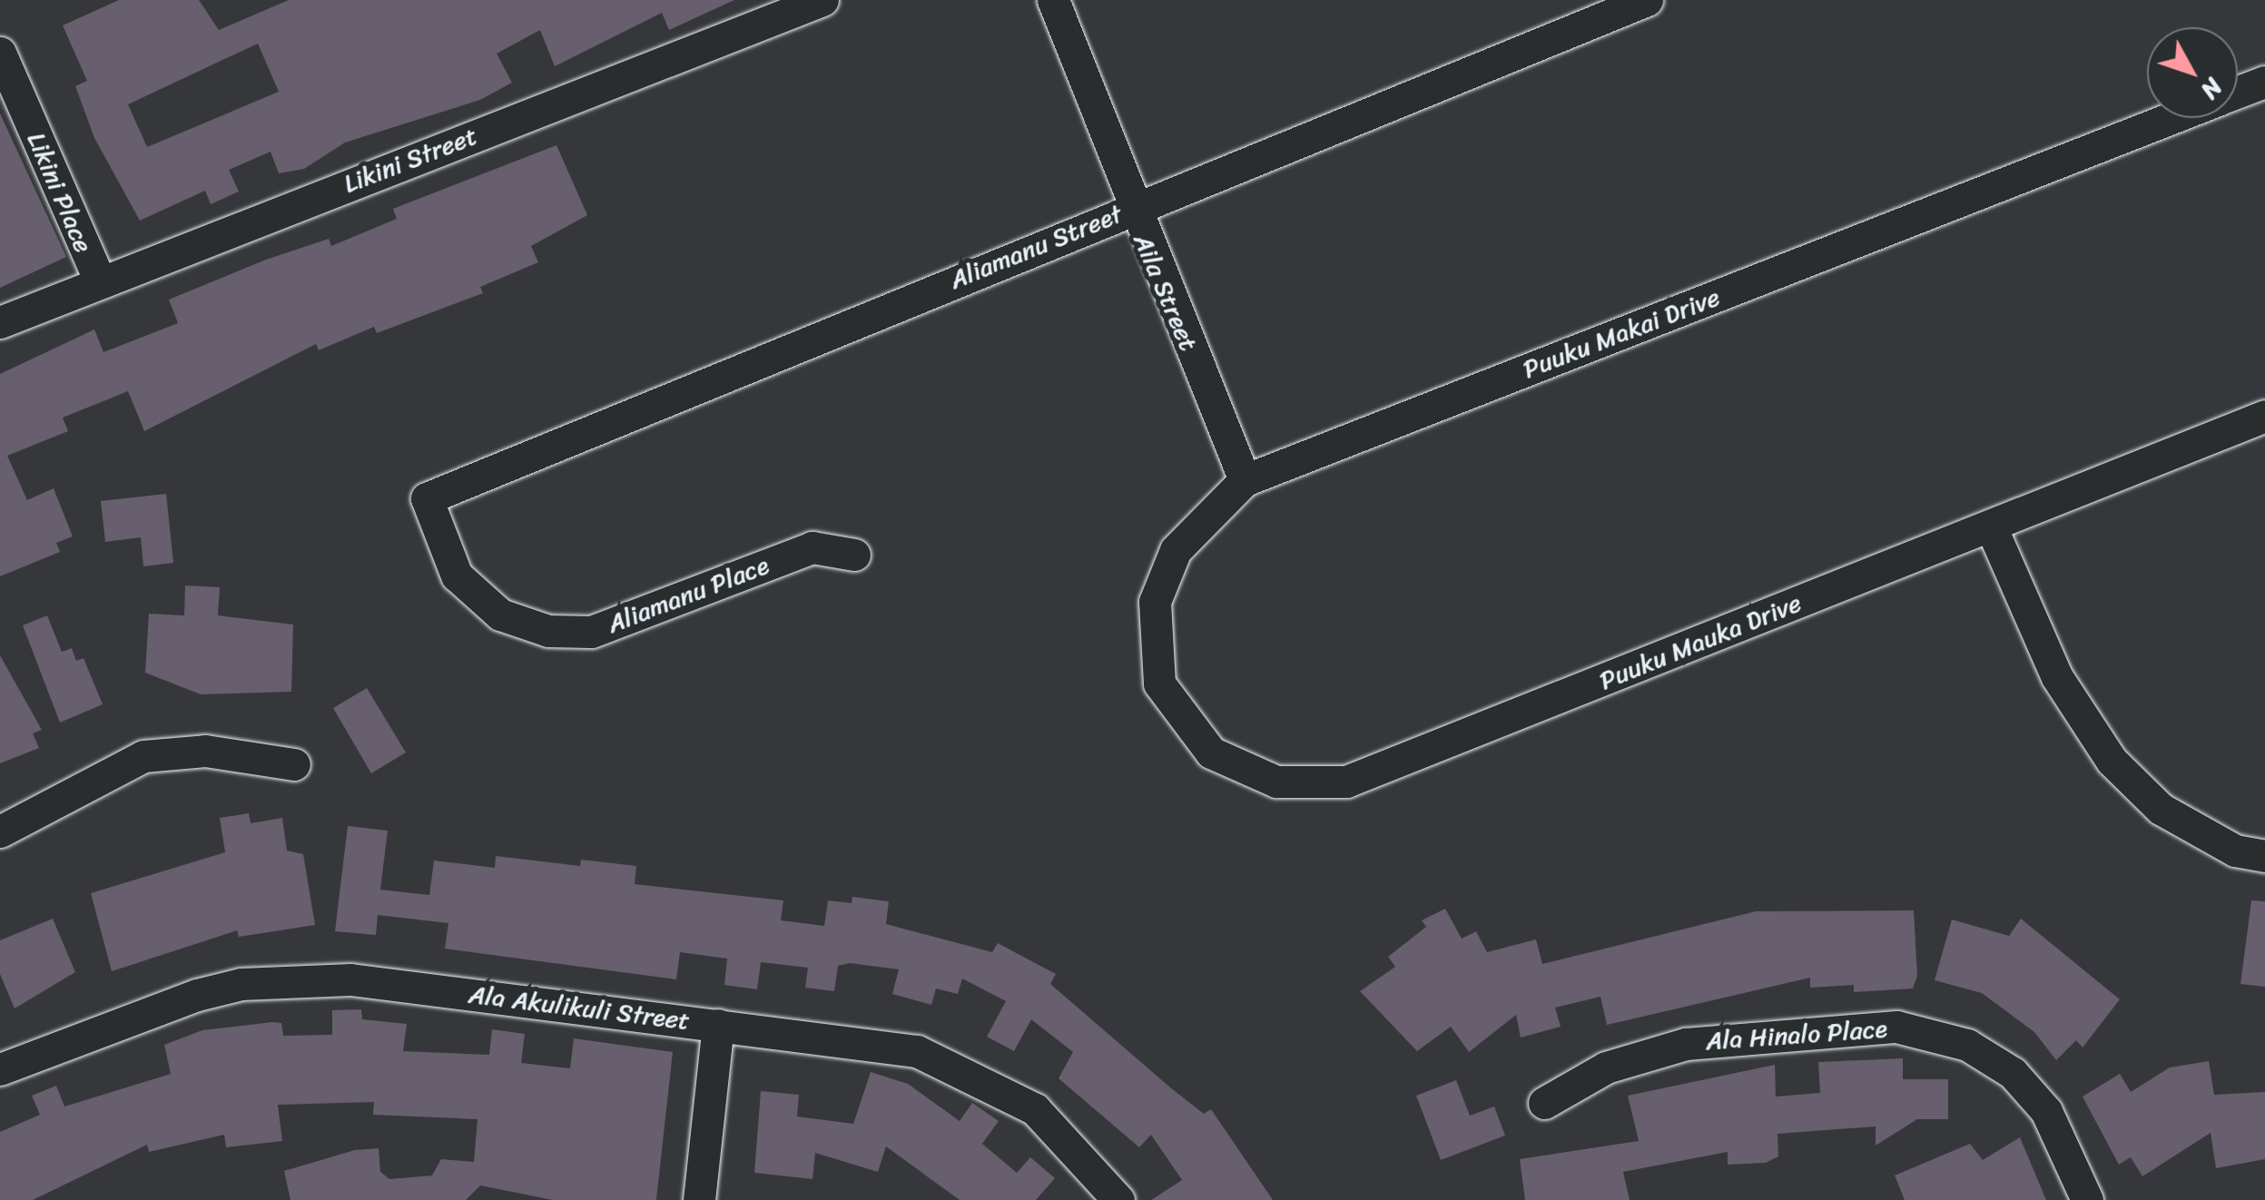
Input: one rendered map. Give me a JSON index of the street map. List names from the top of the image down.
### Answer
{
  "streets": {
    "street": [
      "Likini Street",
      "Likini Place",
      "Aliamanu Street",
      "Aila Street",
      "Puuku Makai Drive",
      "Aliamanu Place",
      "Puuku Mauka Drive",
      "Ala Akulikuli Street",
      "Ala Hinalo Place"
    ]
  },
  "crossings": [
    ["Likini Street", "Likini Place"],
    ["Aliamanu Street", "Aila Street"],
    ["Aliamanu Street", "Aliamanu Place"],
    ["Aila Street", "Puuku Makai Drive"],
    ["Puuku Makai Drive", "Puuku Mauka Drive"]
  ],
  "north": "bottom right"
}
